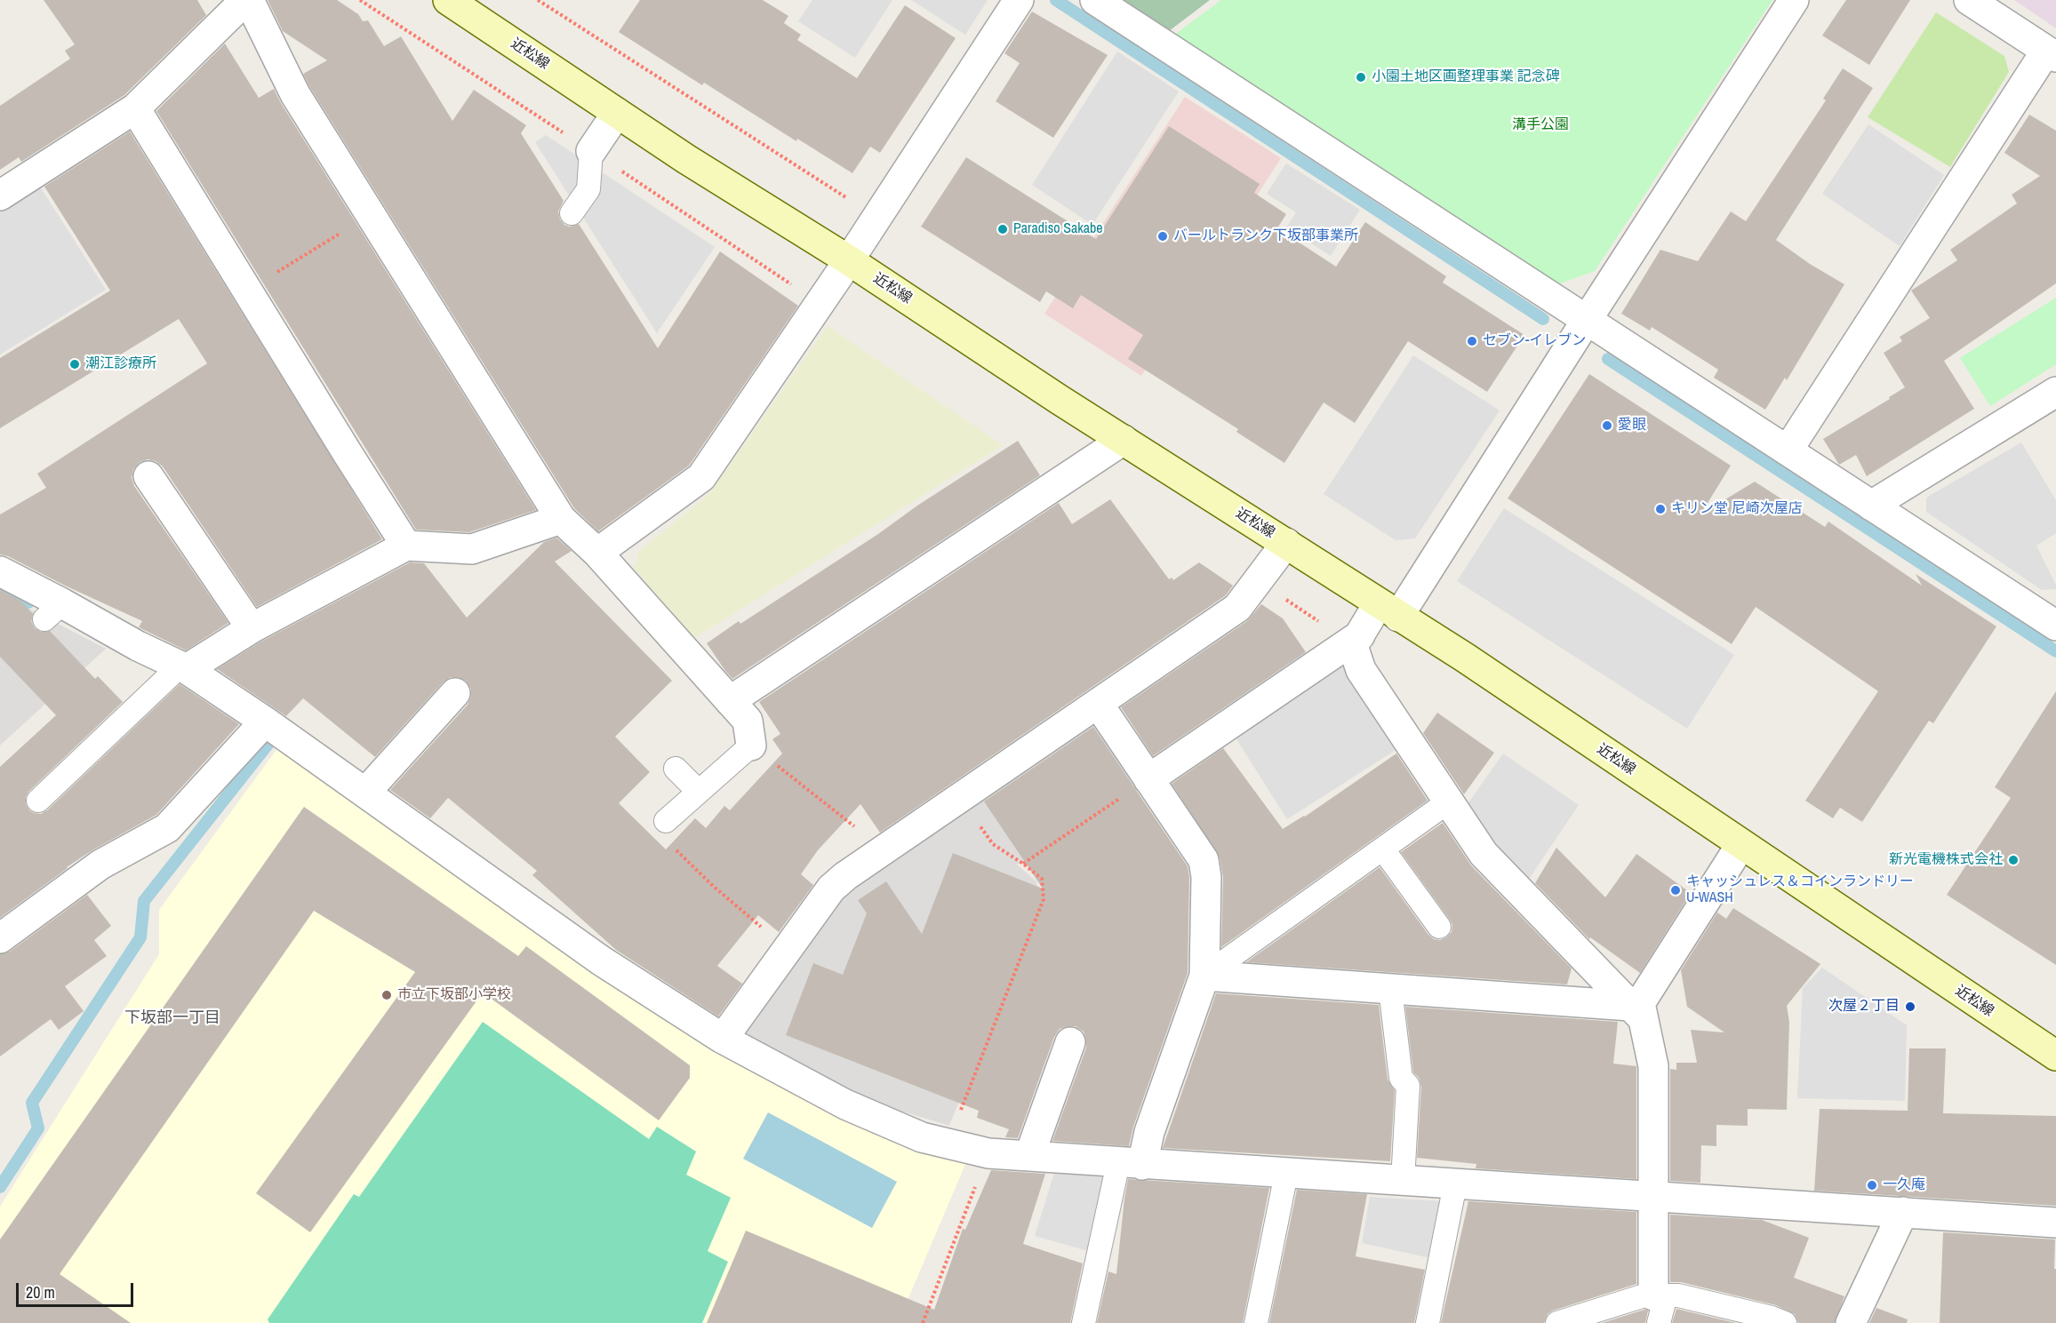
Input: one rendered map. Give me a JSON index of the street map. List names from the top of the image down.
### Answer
{
  "streets": {
    "street": ["近松線"]
  },
  "districts": ["下坂部一丁目"],
  "parks": ["溝手公園"],
  "places": [
    "小園土地区画整理事業 記念碑",
    "Paradiso Sakabe",
    "バールトランク下坂部事業所",
    "セブン-イレブン",
    "潮江診療所",
    "愛眼",
    "キリン堂 尼崎次屋店",
    "新光電機株式会社",
    "キャッシュレス＆コインランドリー U-WASH",
    "市立下坂部小学校",
    "次屋２丁目",
    "一久庵"
  ],
  "scale_bar": "20 m"
}
